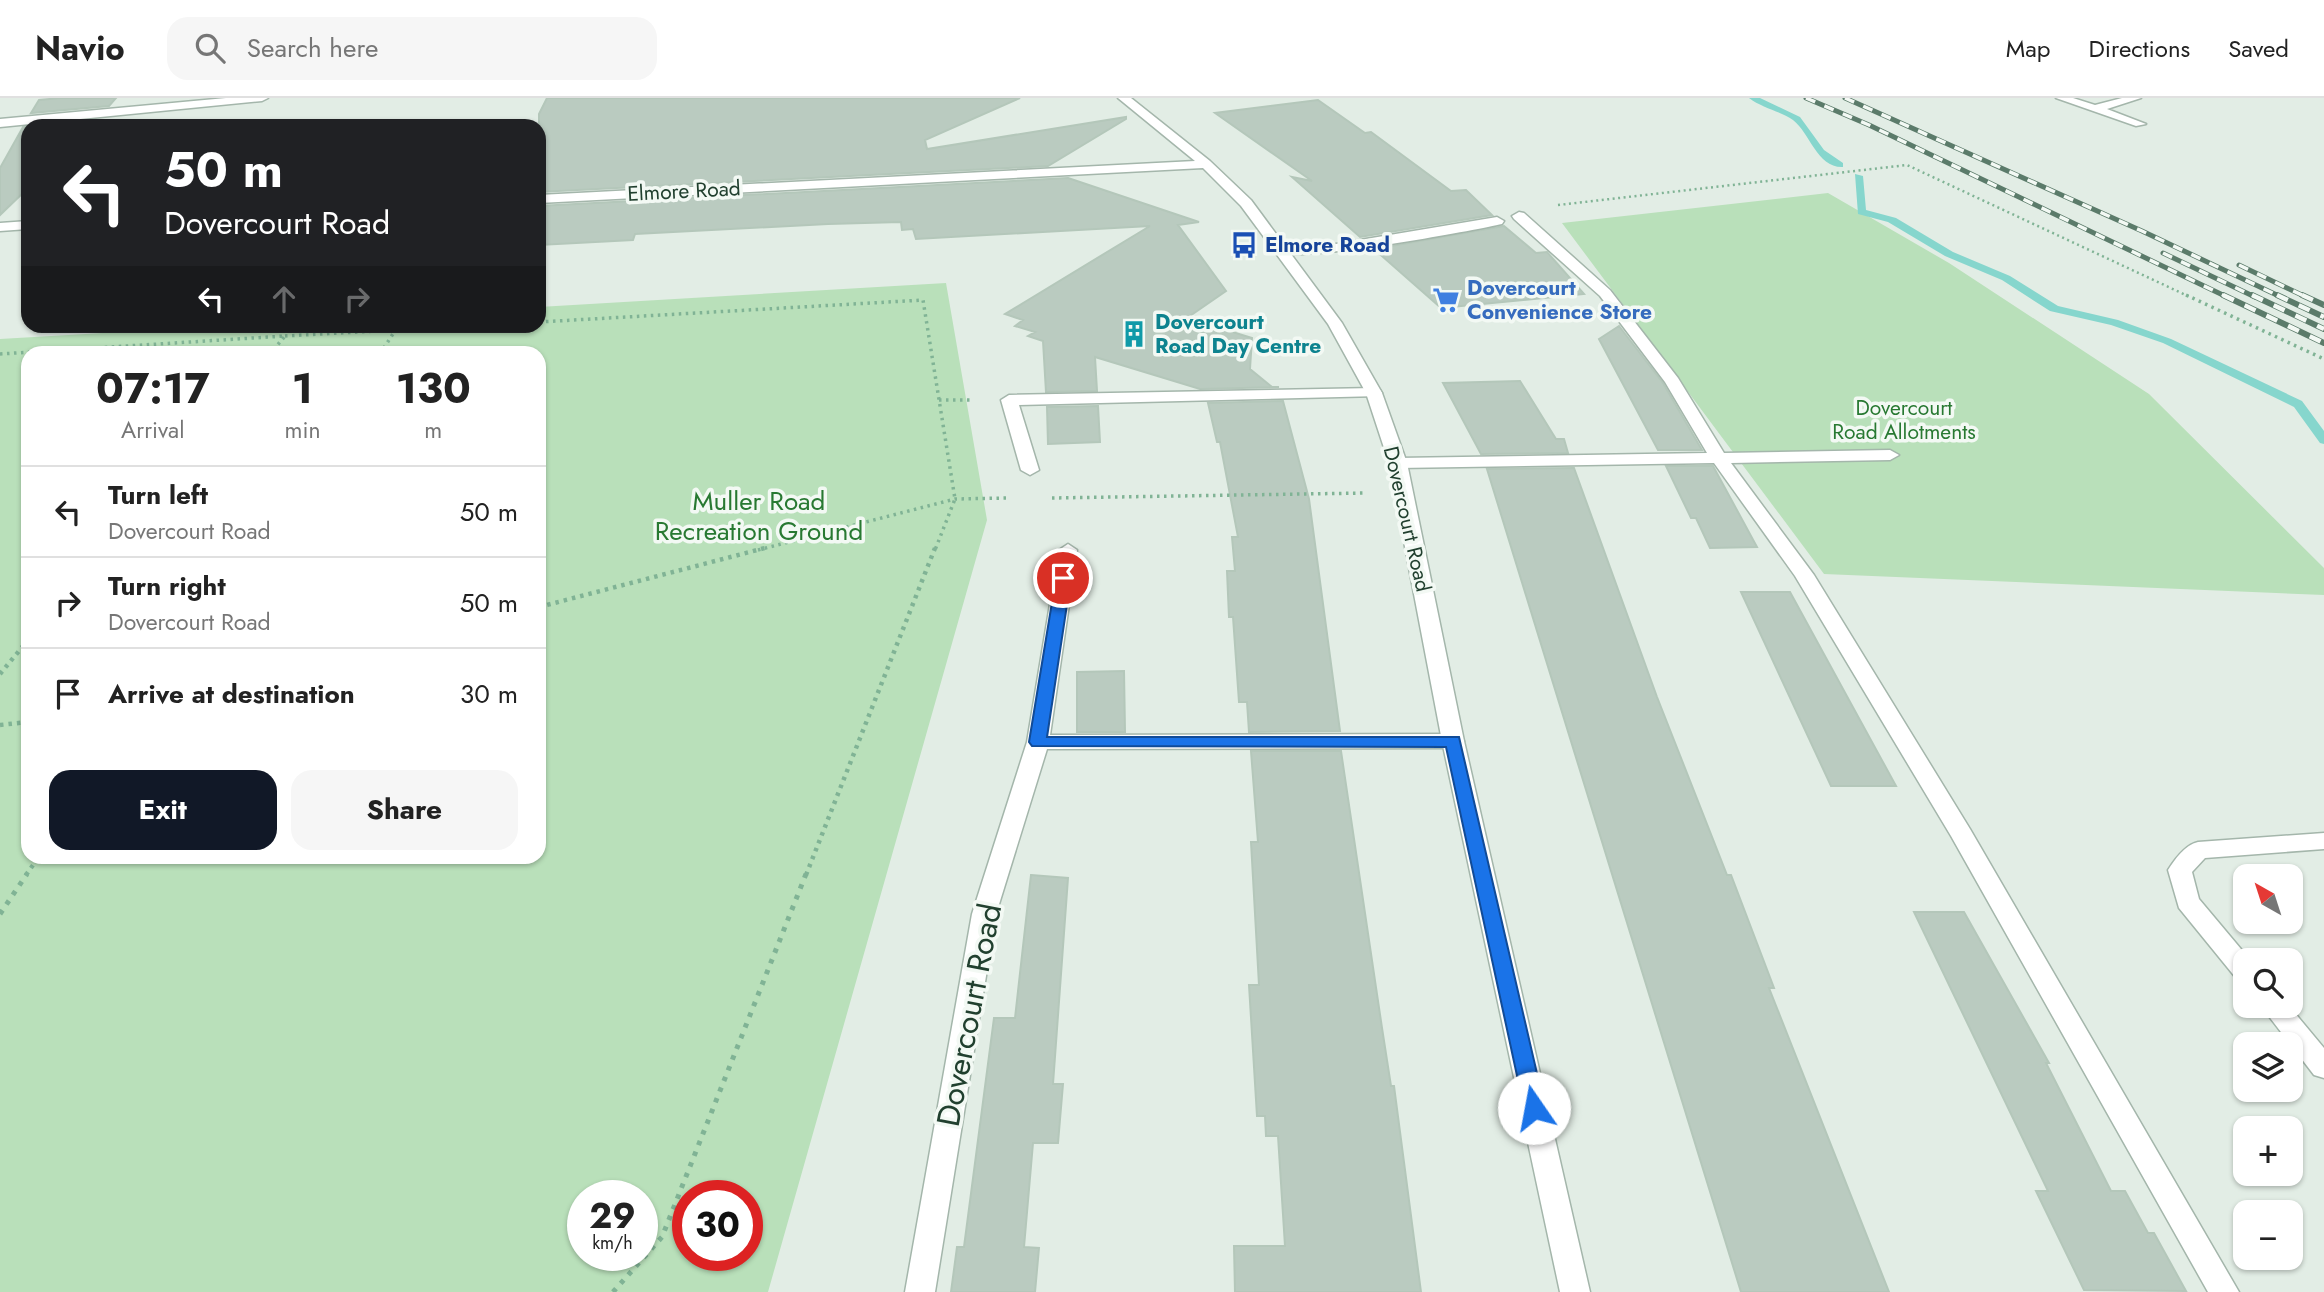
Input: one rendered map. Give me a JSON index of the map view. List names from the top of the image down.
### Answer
{
  "streets": {
    "street": ["Elmore Road", "Dovercourt Road"]
  },
  "crossings": [
    ["Elmore Road", "Dovercourt Road"]
  ],
  "parks": ["Dovercourt Road Allotments", "Muller Road Recreation Ground"],
  "places": {
    "bus stop": ["Elmore Road"],
    "supermarket": ["Dovercourt Convenience Store"],
    "building": ["Dovercourt Road Day Centre"]
  },
  "north": "top left",
  "page": {
    "header": "Navio",
    "search": "Search here",
    "nav": ["Map", "Directions", "Saved"],
    "turn": ["50 m", "Dovercourt Road"],
    "eta": [
      "07:17",
      "Arrival",
      "1",
      "min",
      "130",
      "m"
    ],
    "list": [
      {
        "name": "Turn left",
        "note": "Dovercourt Road",
        "value": "50 m"
      },
      {
        "name": "Turn right",
        "note": "Dovercourt Road",
        "value": "50 m"
      },
      {
        "name": "Arrive at destination",
        "value": "30 m"
      }
    ],
    "buttons": ["Exit", "Share"],
    "map_buttons": ["+", "−"],
    "speed": "29 km/h",
    "limit": "30"
  }
}
